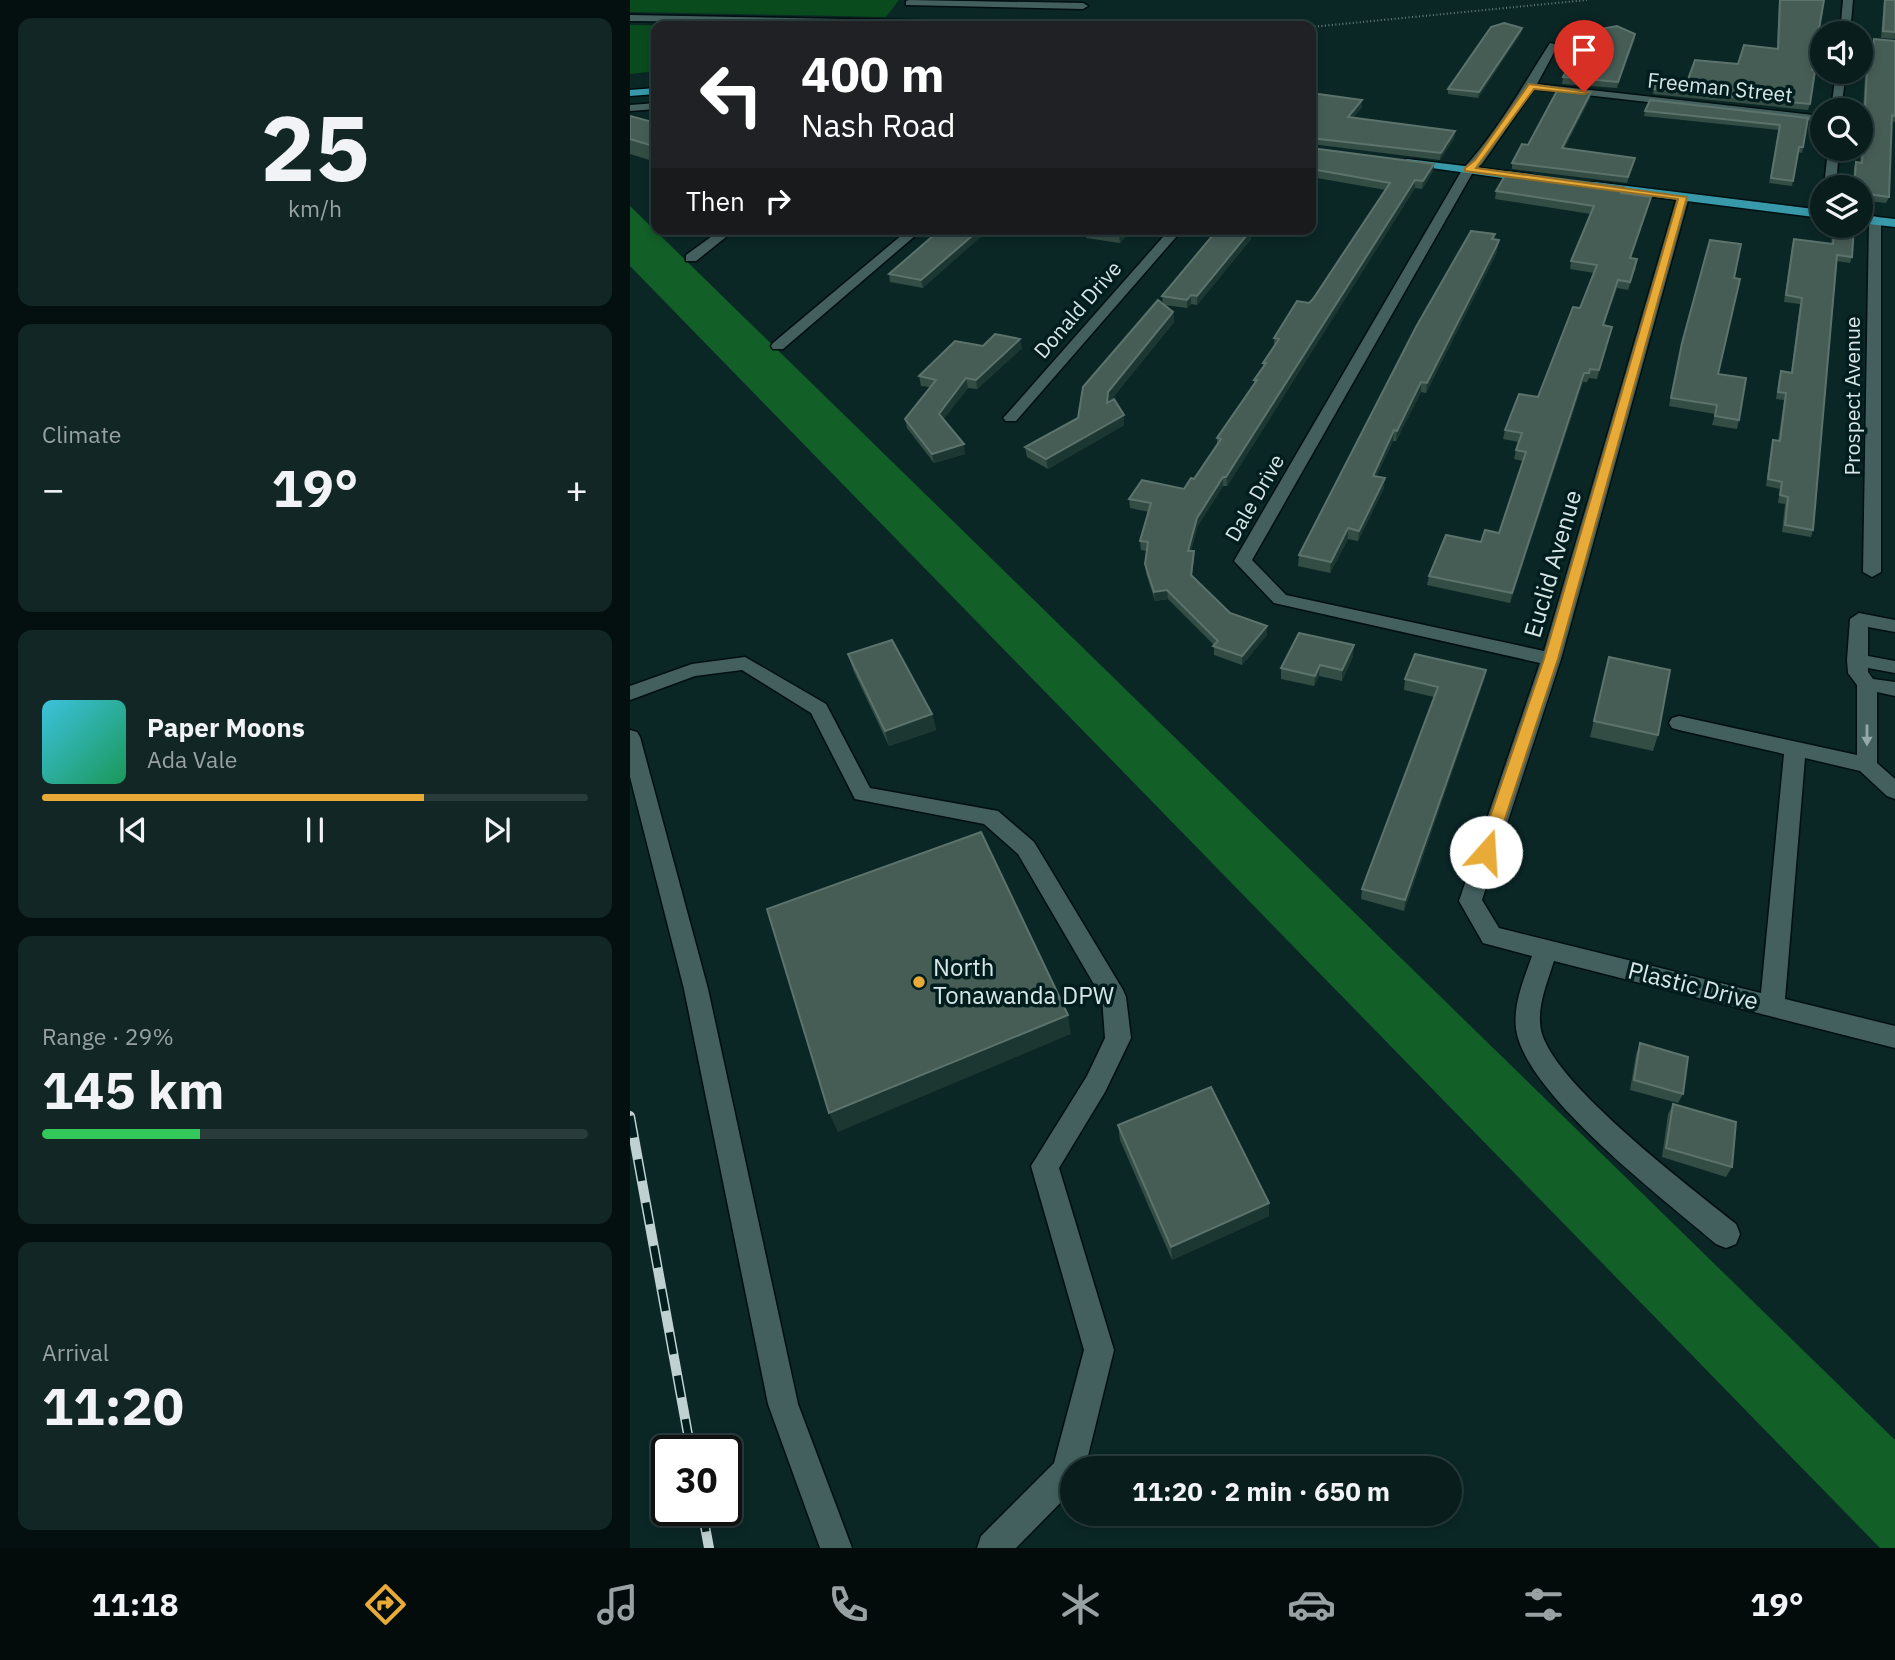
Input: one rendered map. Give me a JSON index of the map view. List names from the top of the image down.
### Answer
{
  "streets": {
    "street": [
      "Freeman Street",
      "Donald Drive",
      "Prospect Avenue",
      "Dale Drive",
      "Euclid Avenue",
      "Plastic Drive"
    ]
  },
  "crossings": [
    ["Dale Drive", "Euclid Avenue"],
    ["Euclid Avenue", "Plastic Drive"]
  ],
  "places": ["North Tonawanda DPW"],
  "page": {
    "tile": [
      ["25", "km/h"],
      "Climate",
      ["Range · 29%", "145 km"],
      ["Arrival", "11:20"]
    ],
    "turn": ["400 m", "Nash Road"],
    "then": "Then",
    "heat": ["−", "19°", "+"],
    "song": ["Paper Moons", "Ada Vale"],
    "limit": "30",
    "trip": "11:20 · 2 min · 650 m",
    "tabs": ["11:18", "19°"]
  }
}
